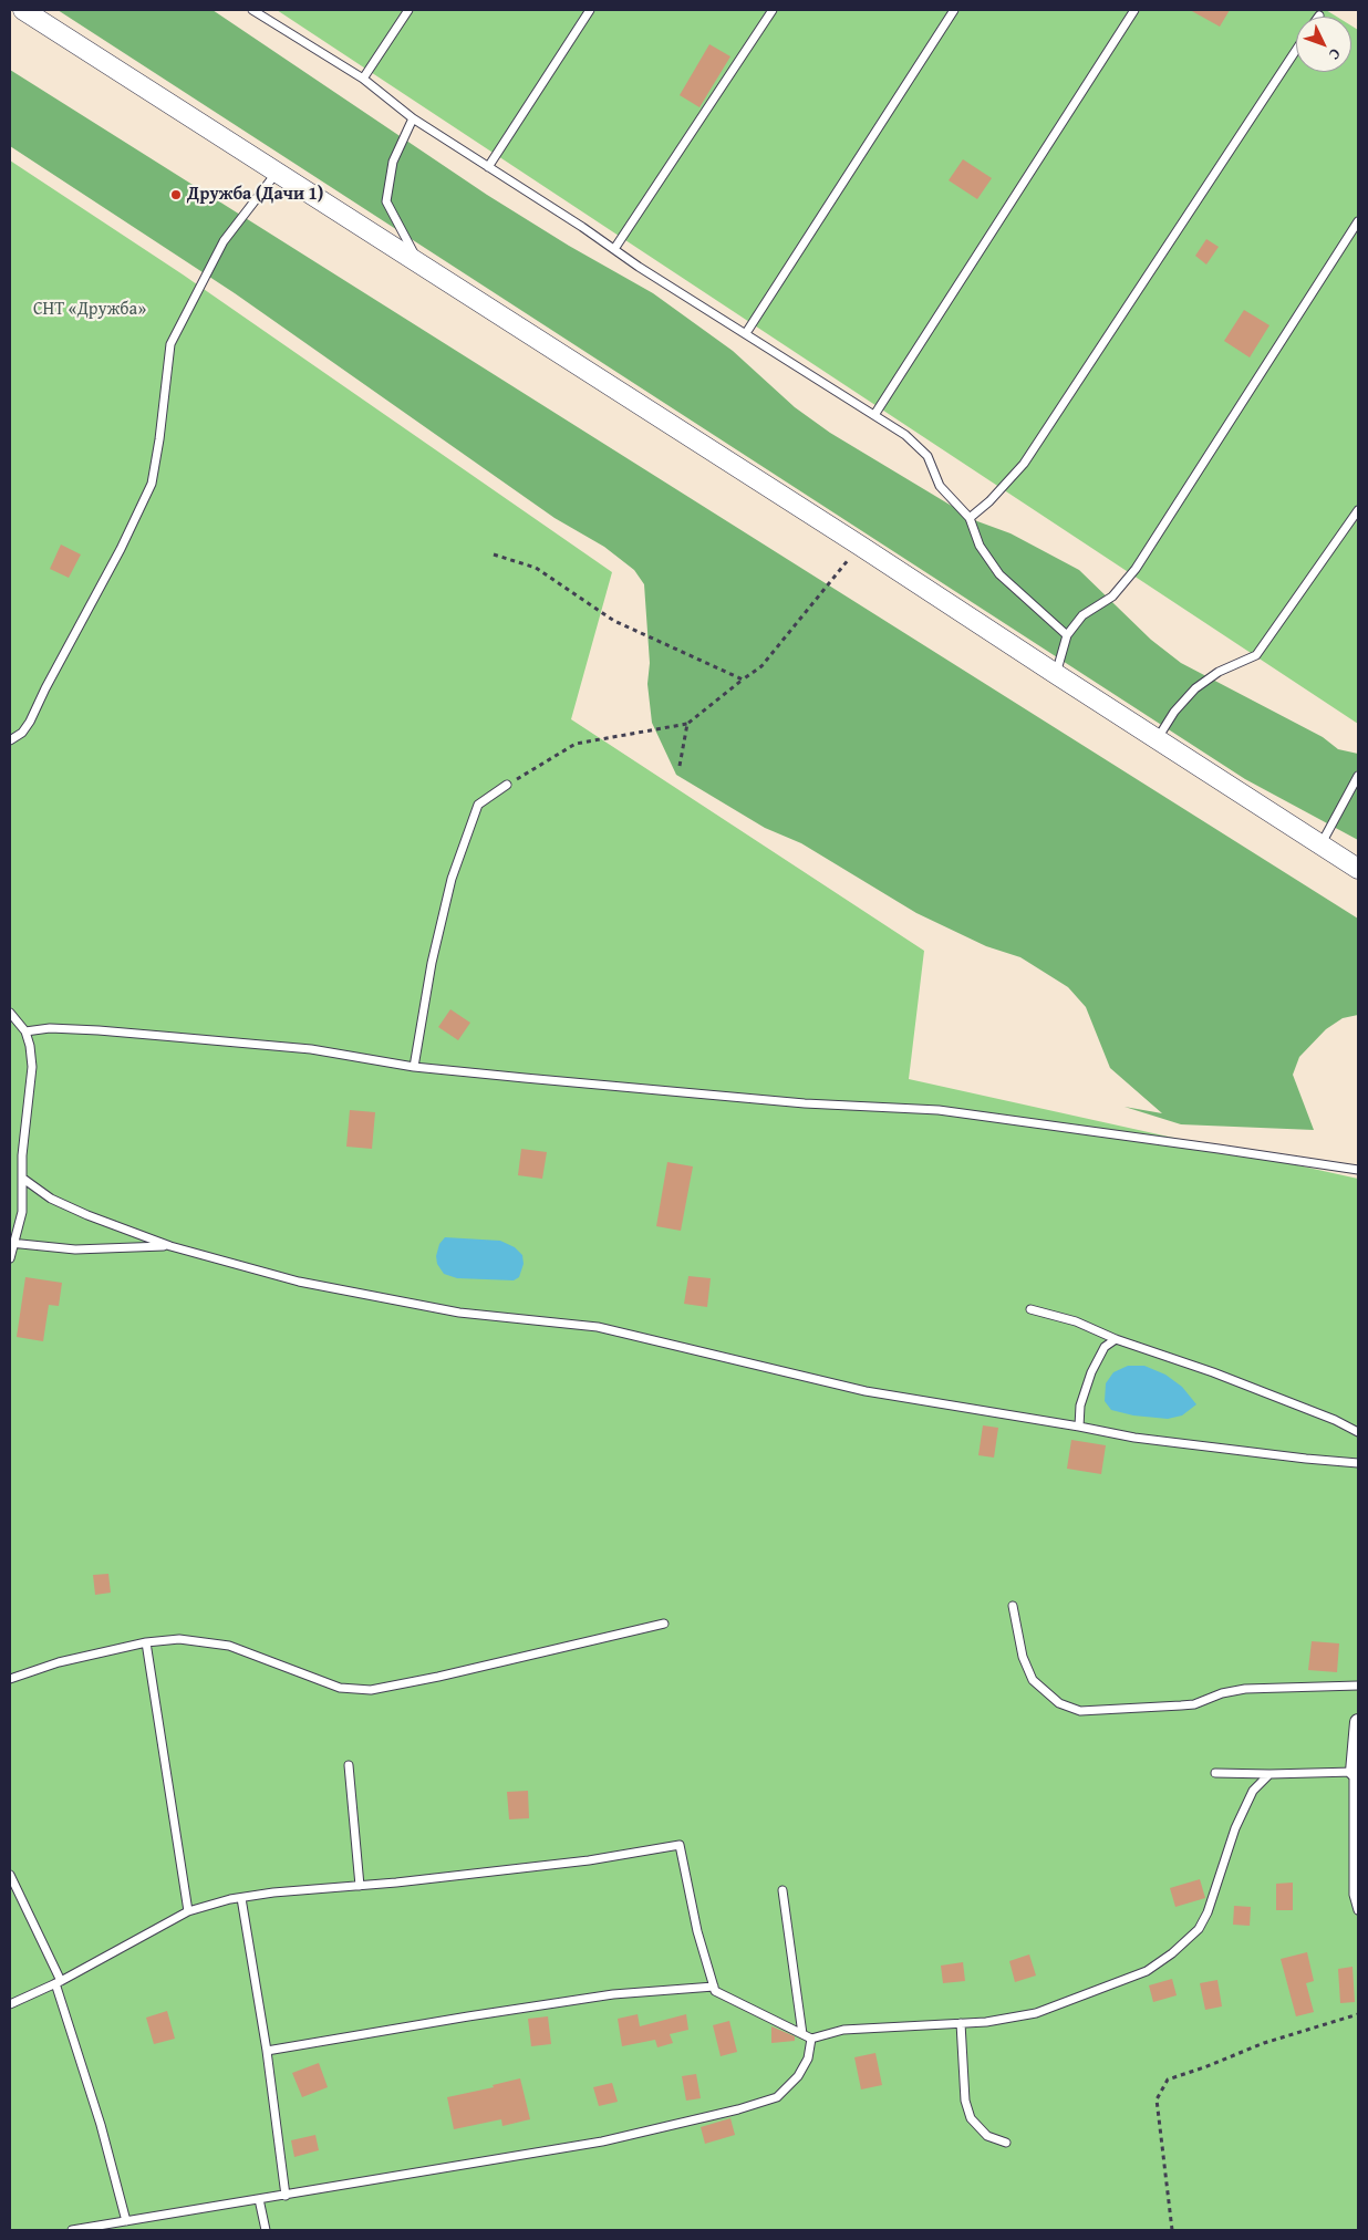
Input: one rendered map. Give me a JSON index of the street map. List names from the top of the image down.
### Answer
{
  "parks": ["СНТ «Дружба»"],
  "places": ["Дружба (Дачи 1)"],
  "north": "bottom right"
}
